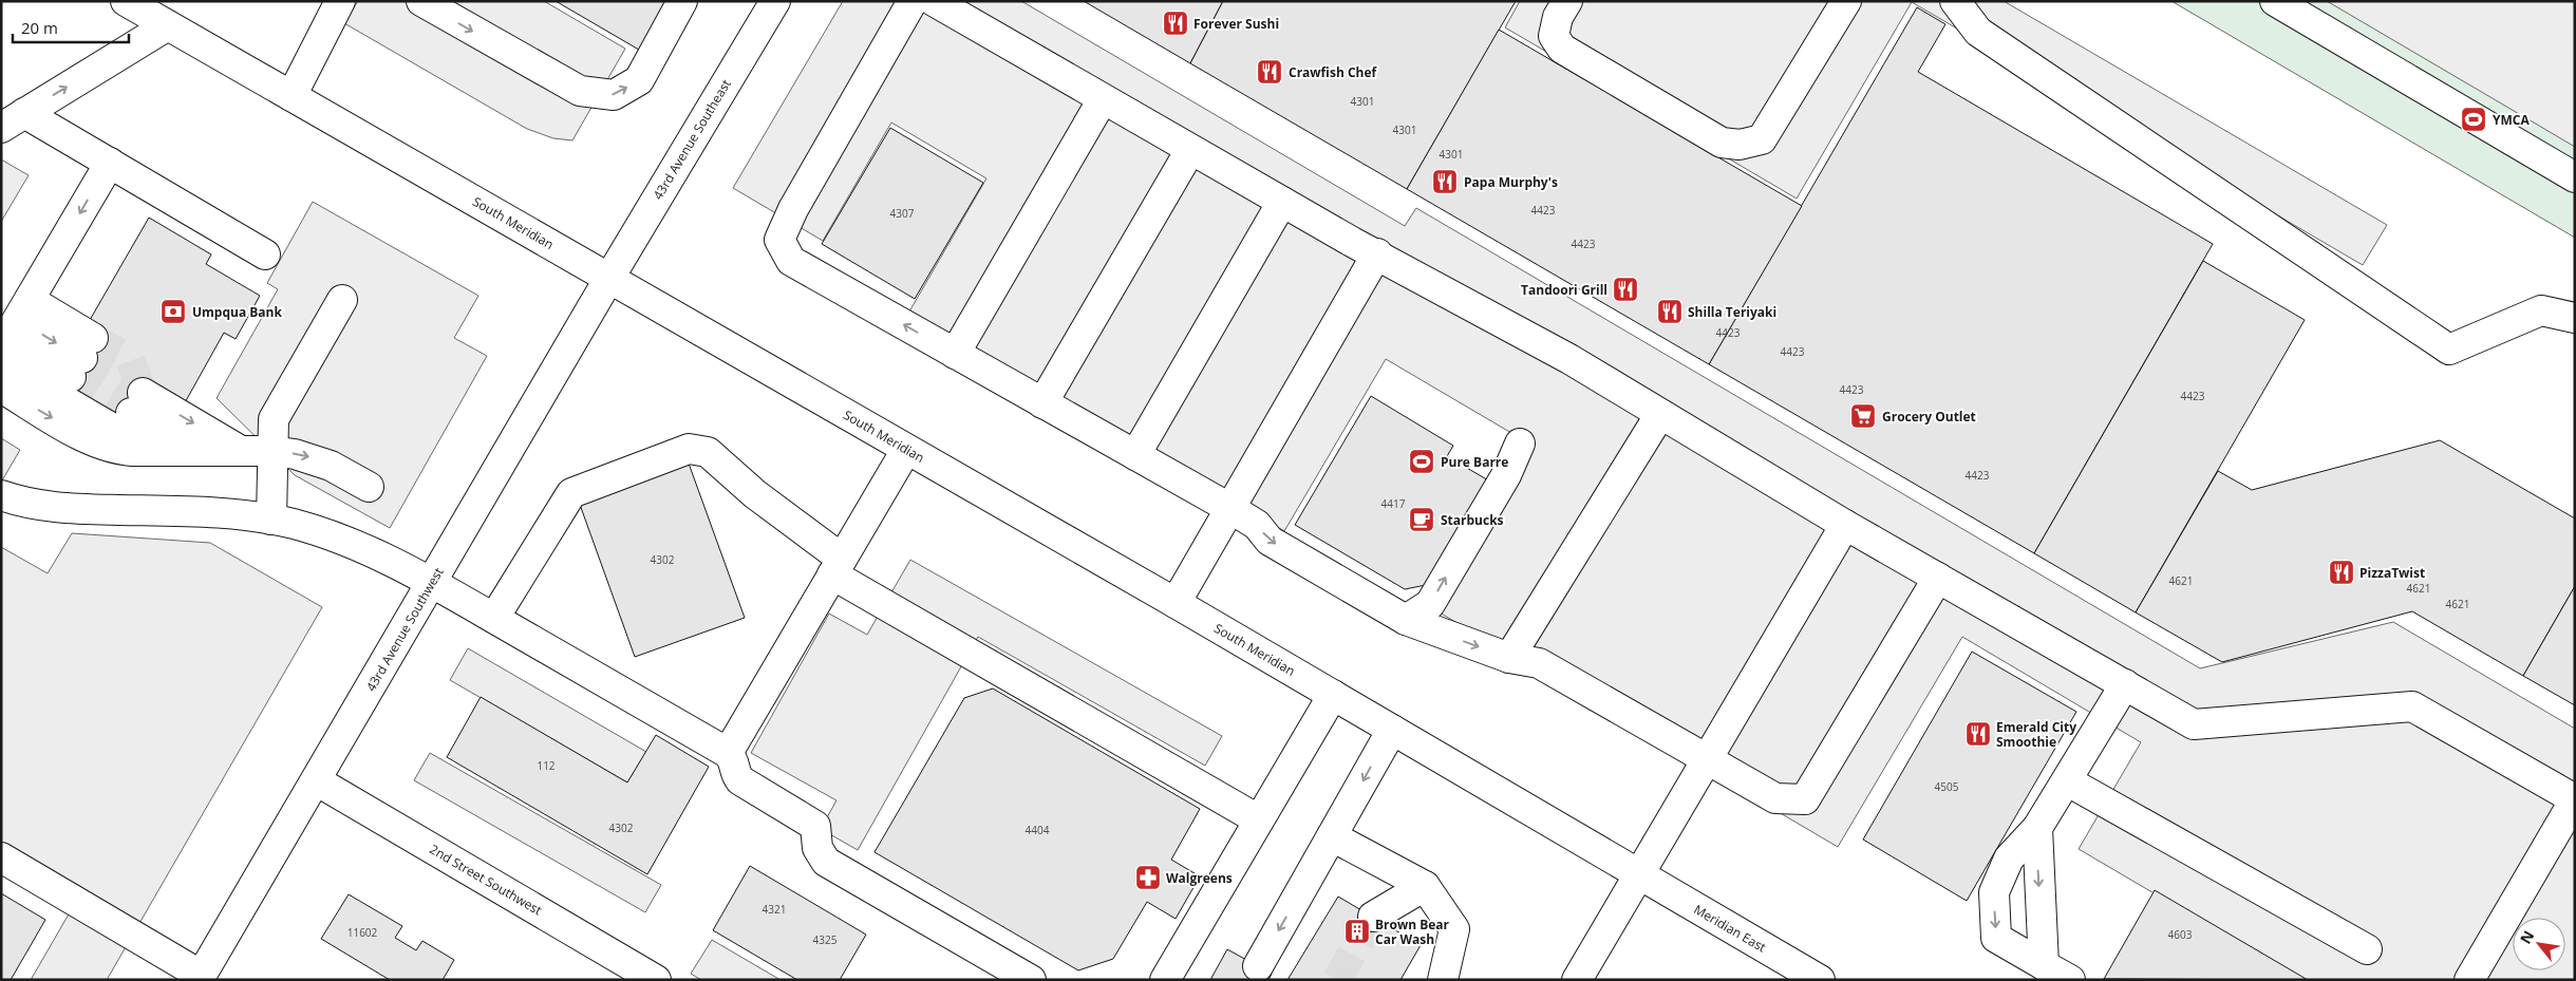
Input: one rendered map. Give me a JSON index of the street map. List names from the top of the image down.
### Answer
{
  "streets": {
    "main road": [
      "43rd Avenue Southeast",
      "South Meridian",
      "43rd Avenue Southwest",
      "2nd Street Southwest",
      "Meridian East"
    ]
  },
  "crossings": [
    ["43rd Avenue Southeast", "South Meridian"],
    ["43rd Avenue Southeast", "43rd Avenue Southwest"],
    ["South Meridian", "43rd Avenue Southwest"],
    ["South Meridian", "Meridian East"],
    ["43rd Avenue Southwest", "2nd Street Southwest"]
  ],
  "places": {
    "restaurant": [
      "Forever Sushi",
      "Crawfish Chef",
      "Papa Murphy's",
      "Tandoori Grill",
      "Shilla Teriyaki",
      "PizzaTwist",
      "Emerald City Smoothie"
    ],
    "sports": ["YMCA", "Pure Barre"],
    "bank": ["Umpqua Bank"],
    "supermarket": ["Grocery Outlet"],
    "cafe": ["Starbucks"],
    "pharmacy": ["Walgreens"],
    "building": ["Brown Bear Car Wash"]
  },
  "house_numbers": [
    "4301",
    "4301",
    "4301",
    "4423",
    "4307",
    "4423",
    "4423",
    "4423",
    "4423",
    "4423",
    "4423",
    "4417",
    "4302",
    "4621",
    "4621",
    "4621",
    "112",
    "4505",
    "4302",
    "4404",
    "4321",
    "11602",
    "4603",
    "4325"
  ],
  "scale_bar": "20 m",
  "north": "top left"
}
